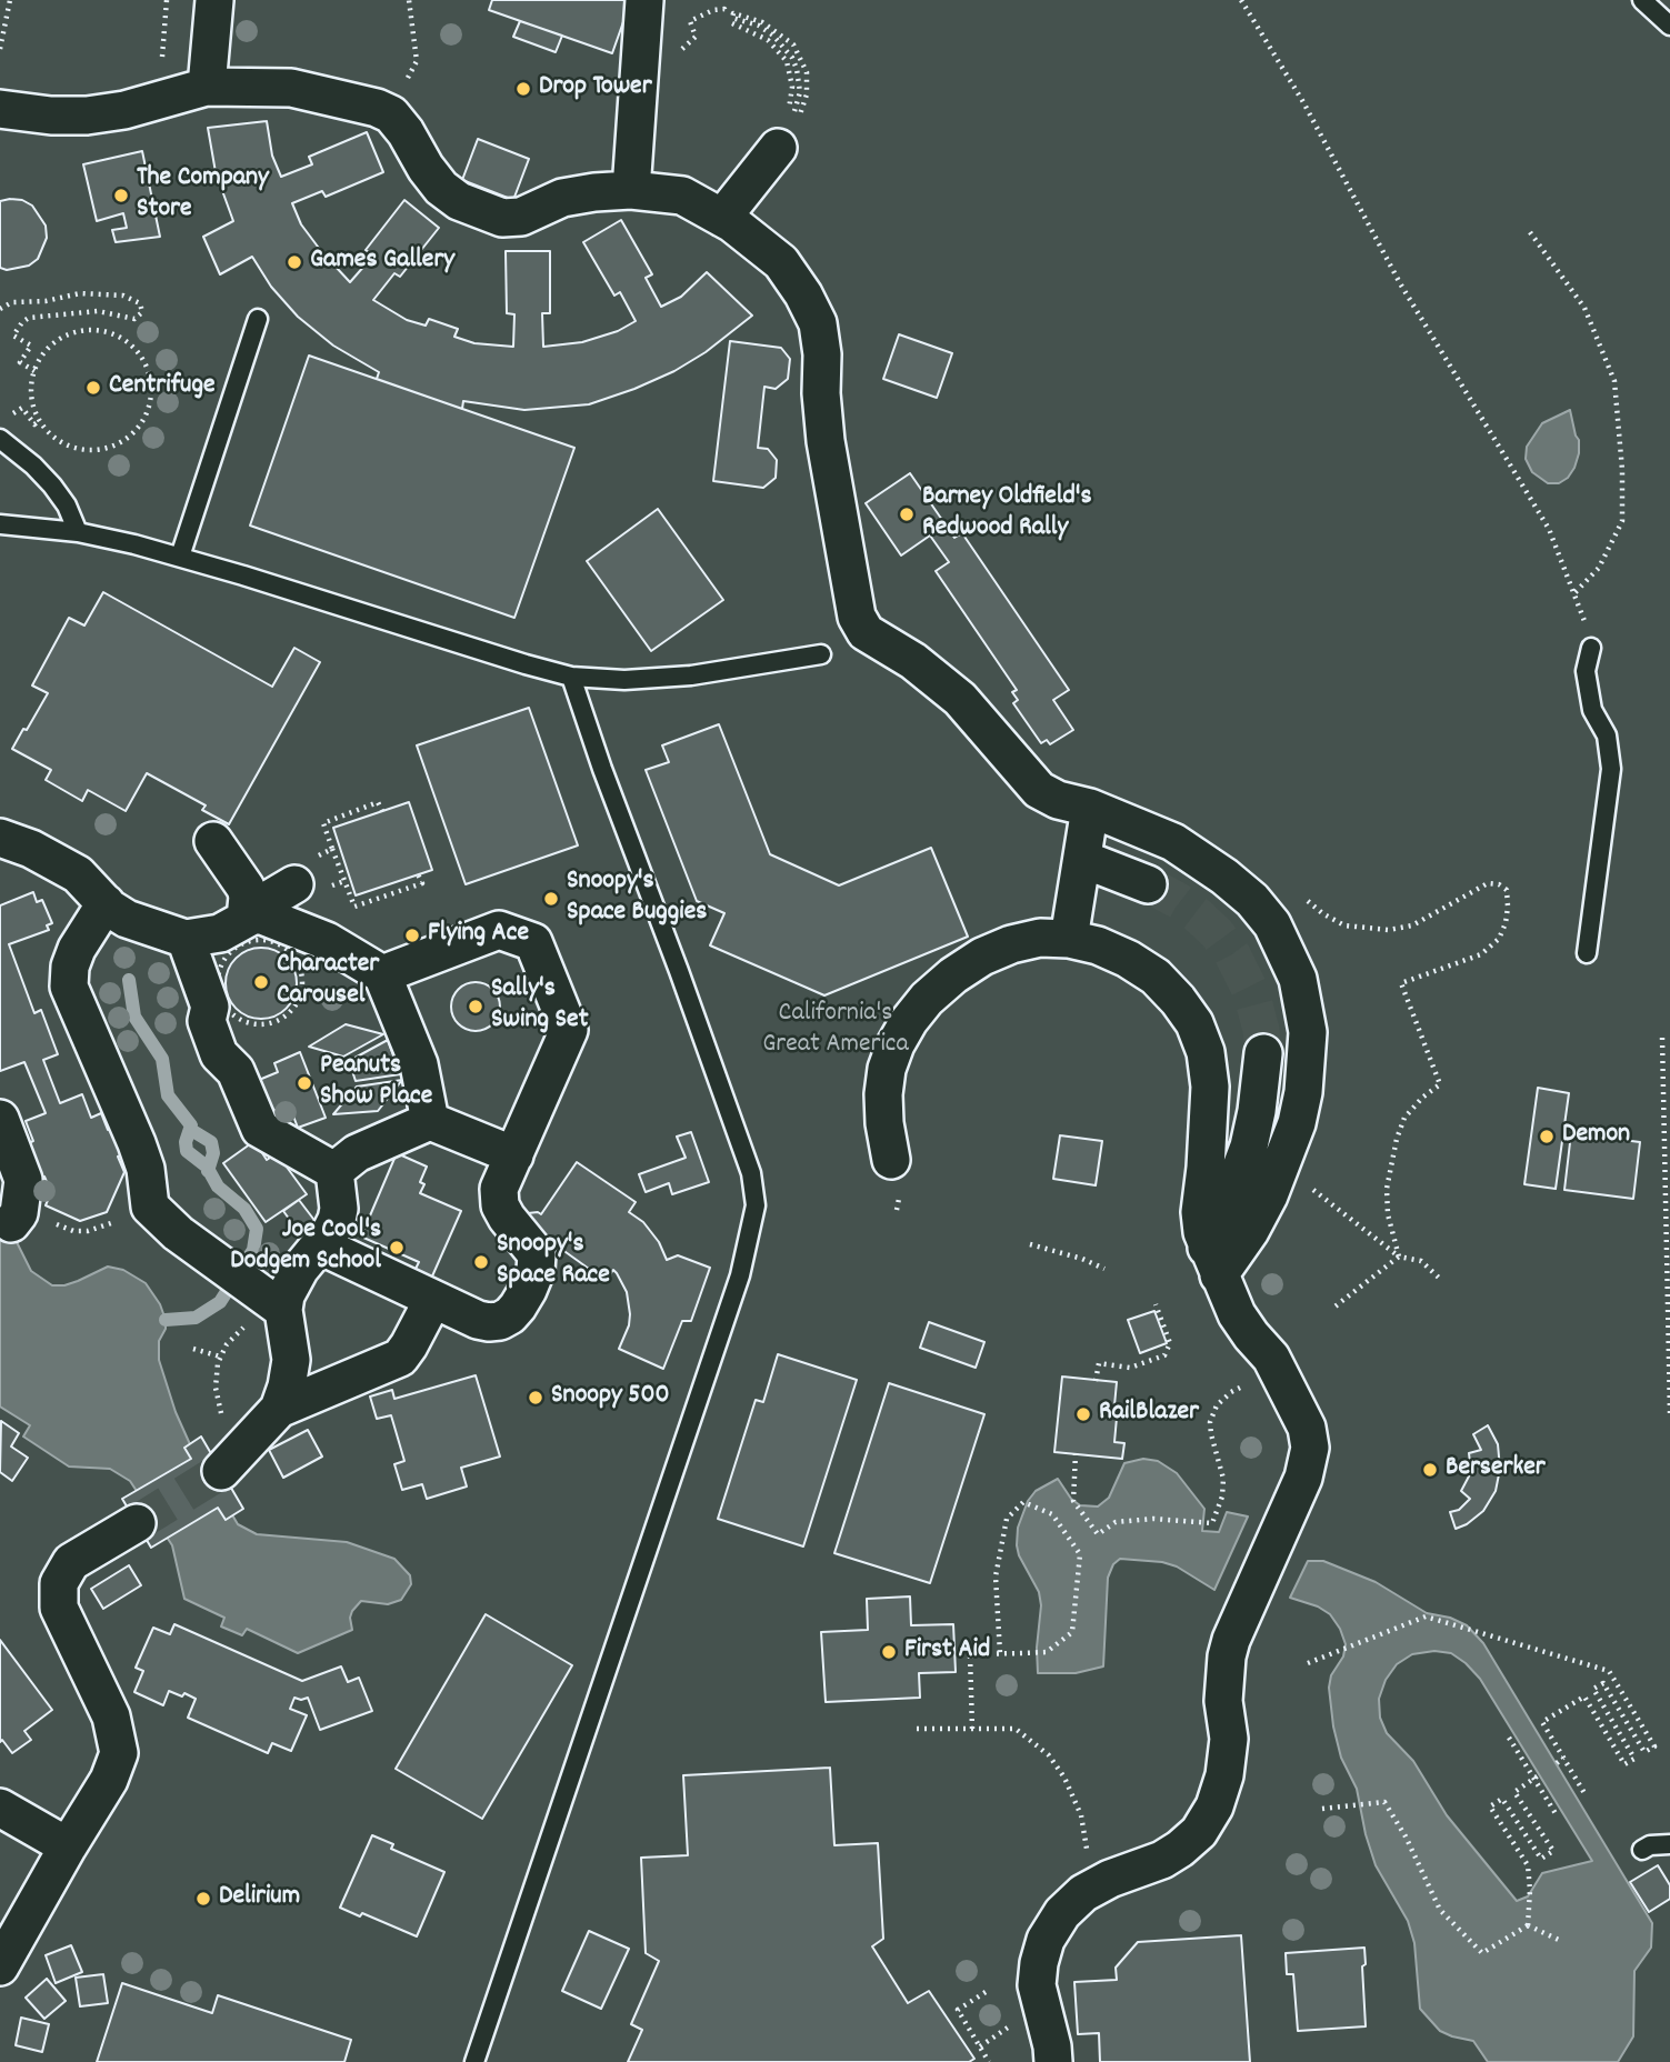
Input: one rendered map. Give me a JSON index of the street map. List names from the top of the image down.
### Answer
{
  "parks": ["California's Great America"],
  "places": [
    "Drop Tower",
    "The Company Store",
    "Games Gallery",
    "Centrifuge",
    "Barney Oldfield's Redwood Rally",
    "Snoopy's Space Buggies",
    "Flying Ace",
    "Character Carousel",
    "Sally's Swing Set",
    "Peanuts Show Place",
    "Demon",
    "Joe Cool's Dodgem School",
    "Snoopy's Space Race",
    "Snoopy 500",
    "RailBlazer",
    "Berserker",
    "First Aid",
    "Delirium"
  ]
}
